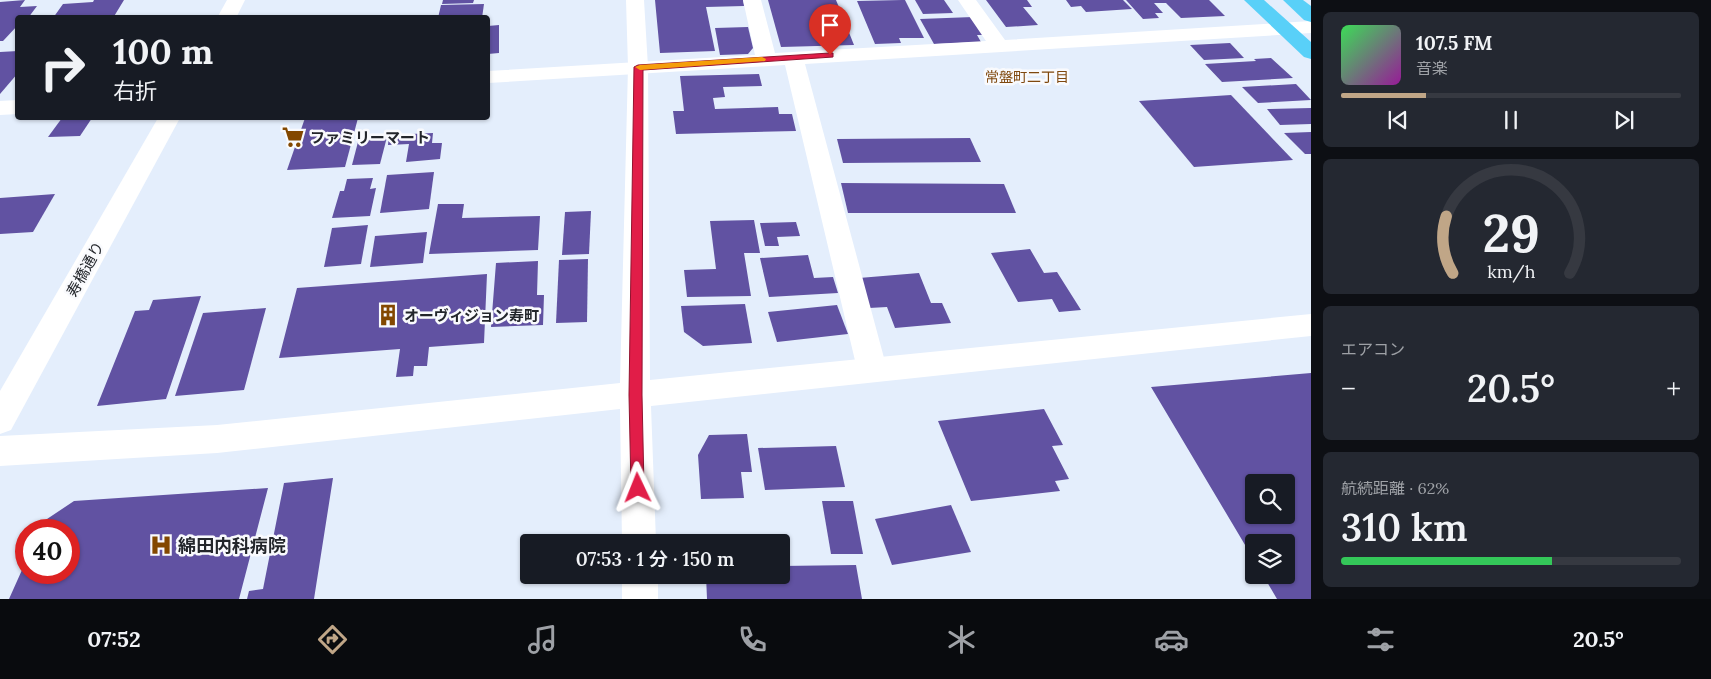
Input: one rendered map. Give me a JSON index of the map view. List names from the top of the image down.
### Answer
{
  "streets": {
    "street": ["寿橋通り"]
  },
  "districts": ["常盤町二丁目"],
  "places": {
    "supermarket": ["ファミリーマート"],
    "building": ["オーヴィジョン寿町"],
    "hospital": ["綿田内科病院"]
  },
  "page": {
    "turn": ["100 m", "右折"],
    "song": ["107.5 FM", "音楽"],
    "tile": [
      "エアコン",
      ["航続距離 · 62%", "310 km"]
    ],
    "heat": ["−", "20.5°", "+"],
    "limit": "40",
    "trip": "07:53 · 1 分 · 150 m",
    "tabs": ["07:52", "20.5°"],
    "gauge": ["29", "km/h"]
  }
}
